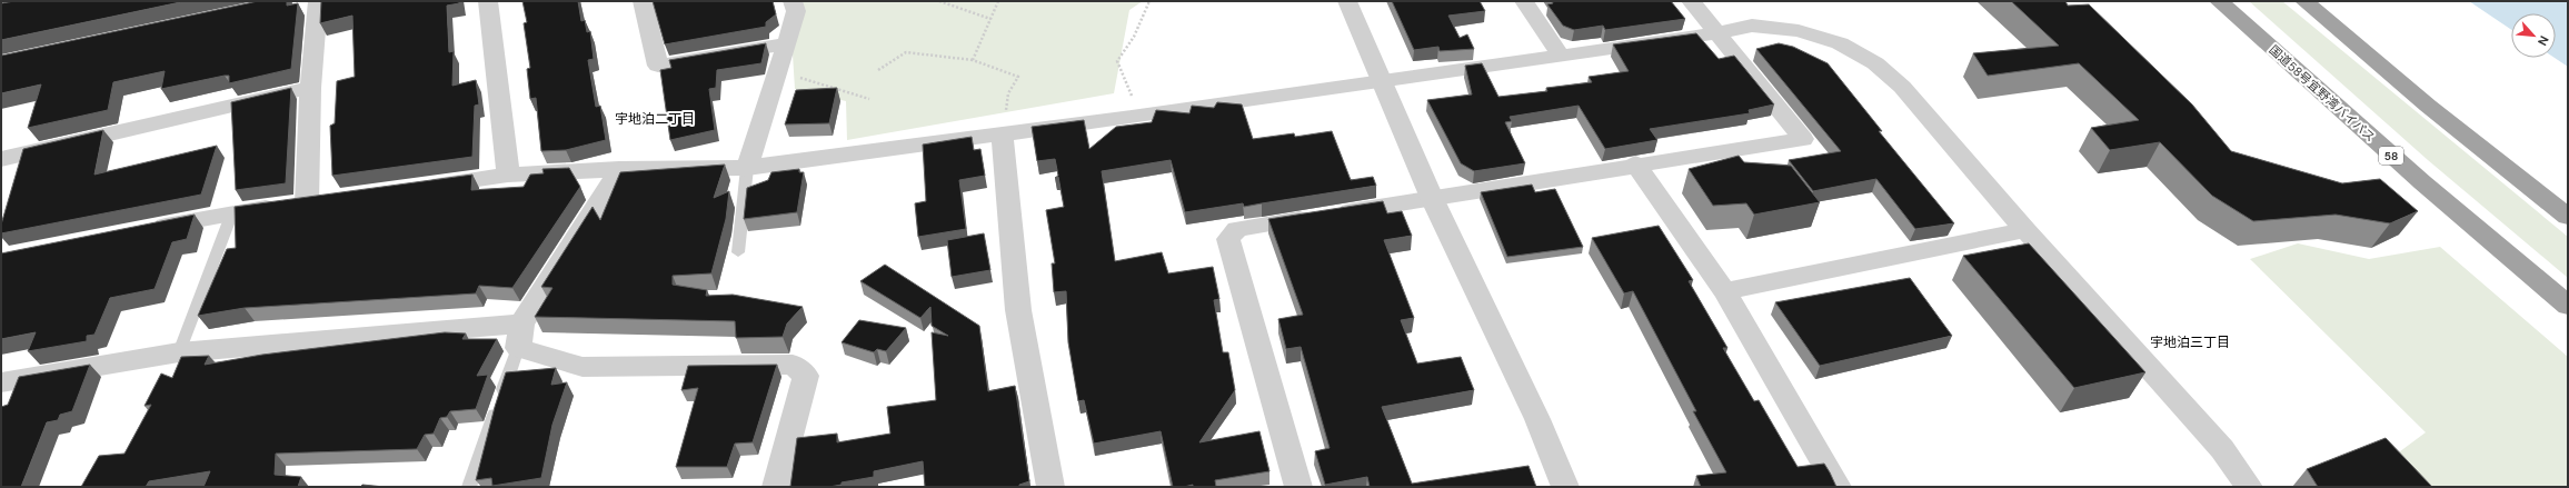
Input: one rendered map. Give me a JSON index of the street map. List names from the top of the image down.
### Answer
{
  "streets": {
    "highway": ["国道58号宜野湾バイパス", "58"]
  },
  "districts": ["宇地泊二丁目", "宇地泊三丁目"],
  "north": "bottom right"
}
